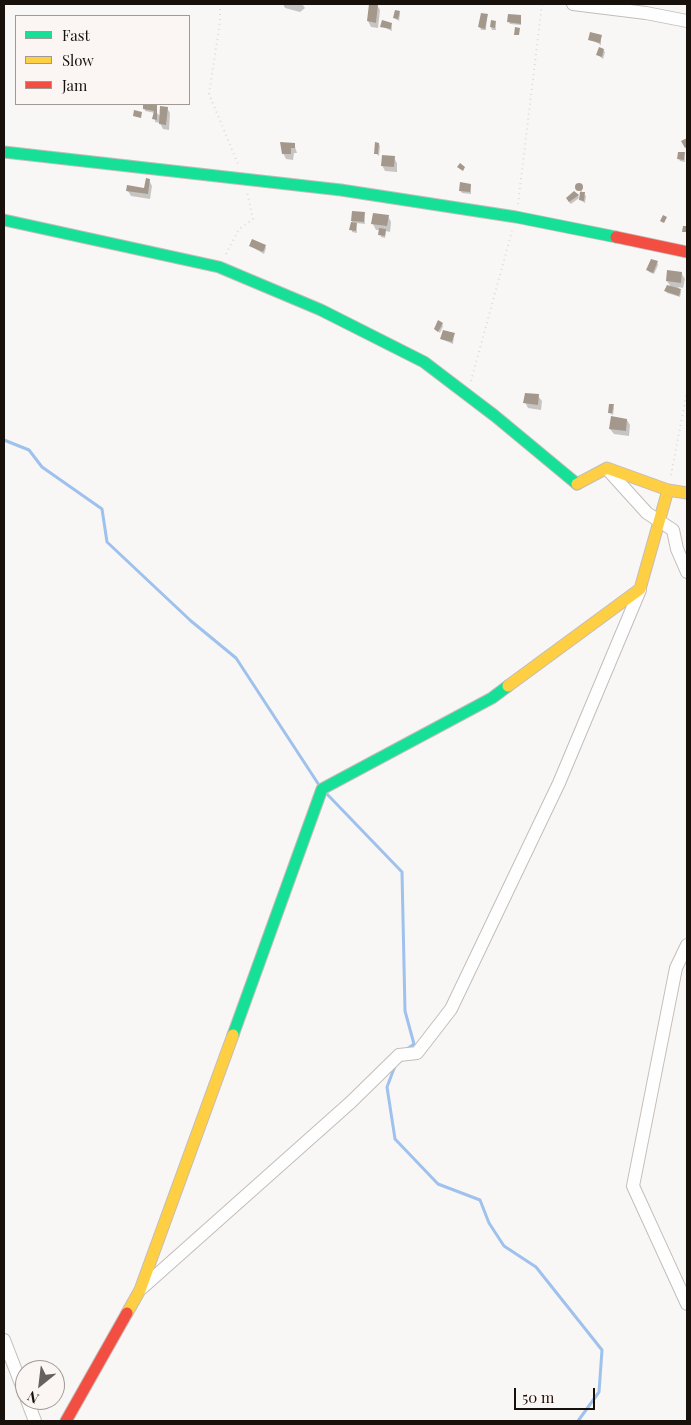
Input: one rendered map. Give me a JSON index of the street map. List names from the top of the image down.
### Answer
{
  "legend": ["Fast", "Slow", "Jam"],
  "scale_bar": "50 m",
  "north": "bottom left"
}
